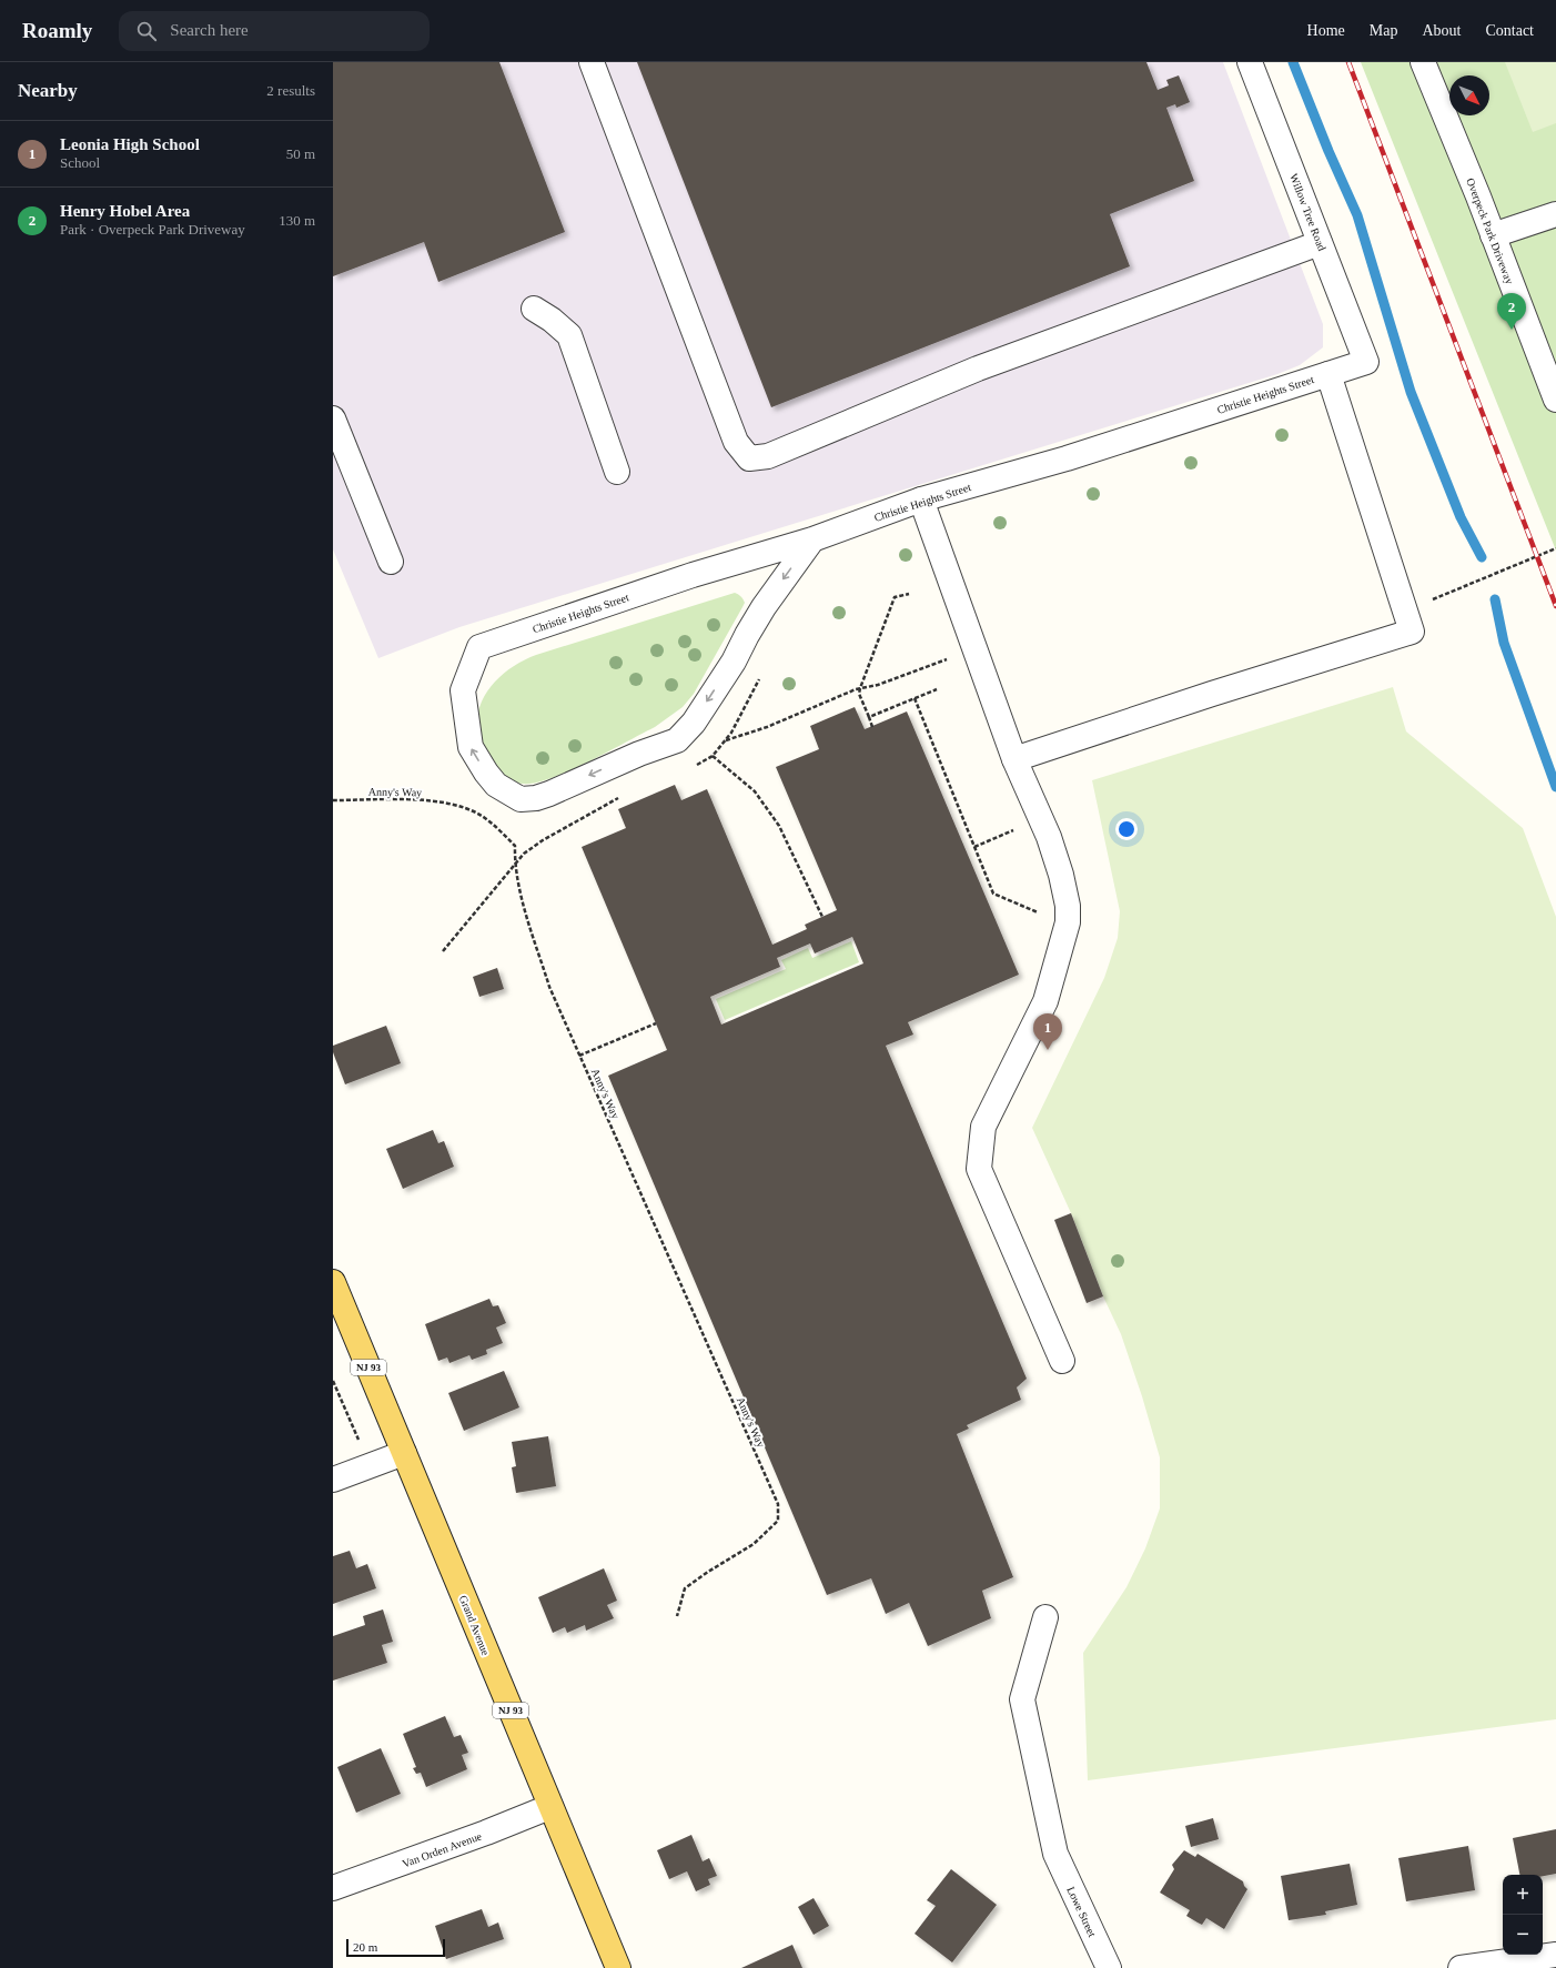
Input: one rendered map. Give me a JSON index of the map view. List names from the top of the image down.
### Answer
{
  "streets": {
    "main road": ["NJ 93", "Grand Avenue"],
    "street": [
      "Willow Tree Road",
      "Overpeck Park Driveway",
      "Christie Heights Street",
      "Van Orden Avenue",
      "Lowe Street"
    ],
    "path": ["Anny's Way"]
  },
  "crossings": [
    ["Willow Tree Road", "Christie Heights Street"],
    ["Grand Avenue", "Van Orden Avenue"]
  ],
  "scale_bar": "20 m",
  "north": "bottom right",
  "page": {
    "header": "Roamly",
    "search": "Search here",
    "nav": [
      "Home",
      "Map",
      "About",
      "Contact"
    ],
    "heading": ["Nearby", "2 results"],
    "list": [
      {
        "mark": "1",
        "name": "Leonia High School",
        "note": "School",
        "value": "50 m"
      },
      {
        "mark": "2",
        "name": "Henry Hobel Area",
        "note": "Park · Overpeck Park Driveway",
        "value": "130 m"
      }
    ],
    "pins": ["2", "1"],
    "map_buttons": ["+", "−"],
    "scale": "20 m"
  }
}
